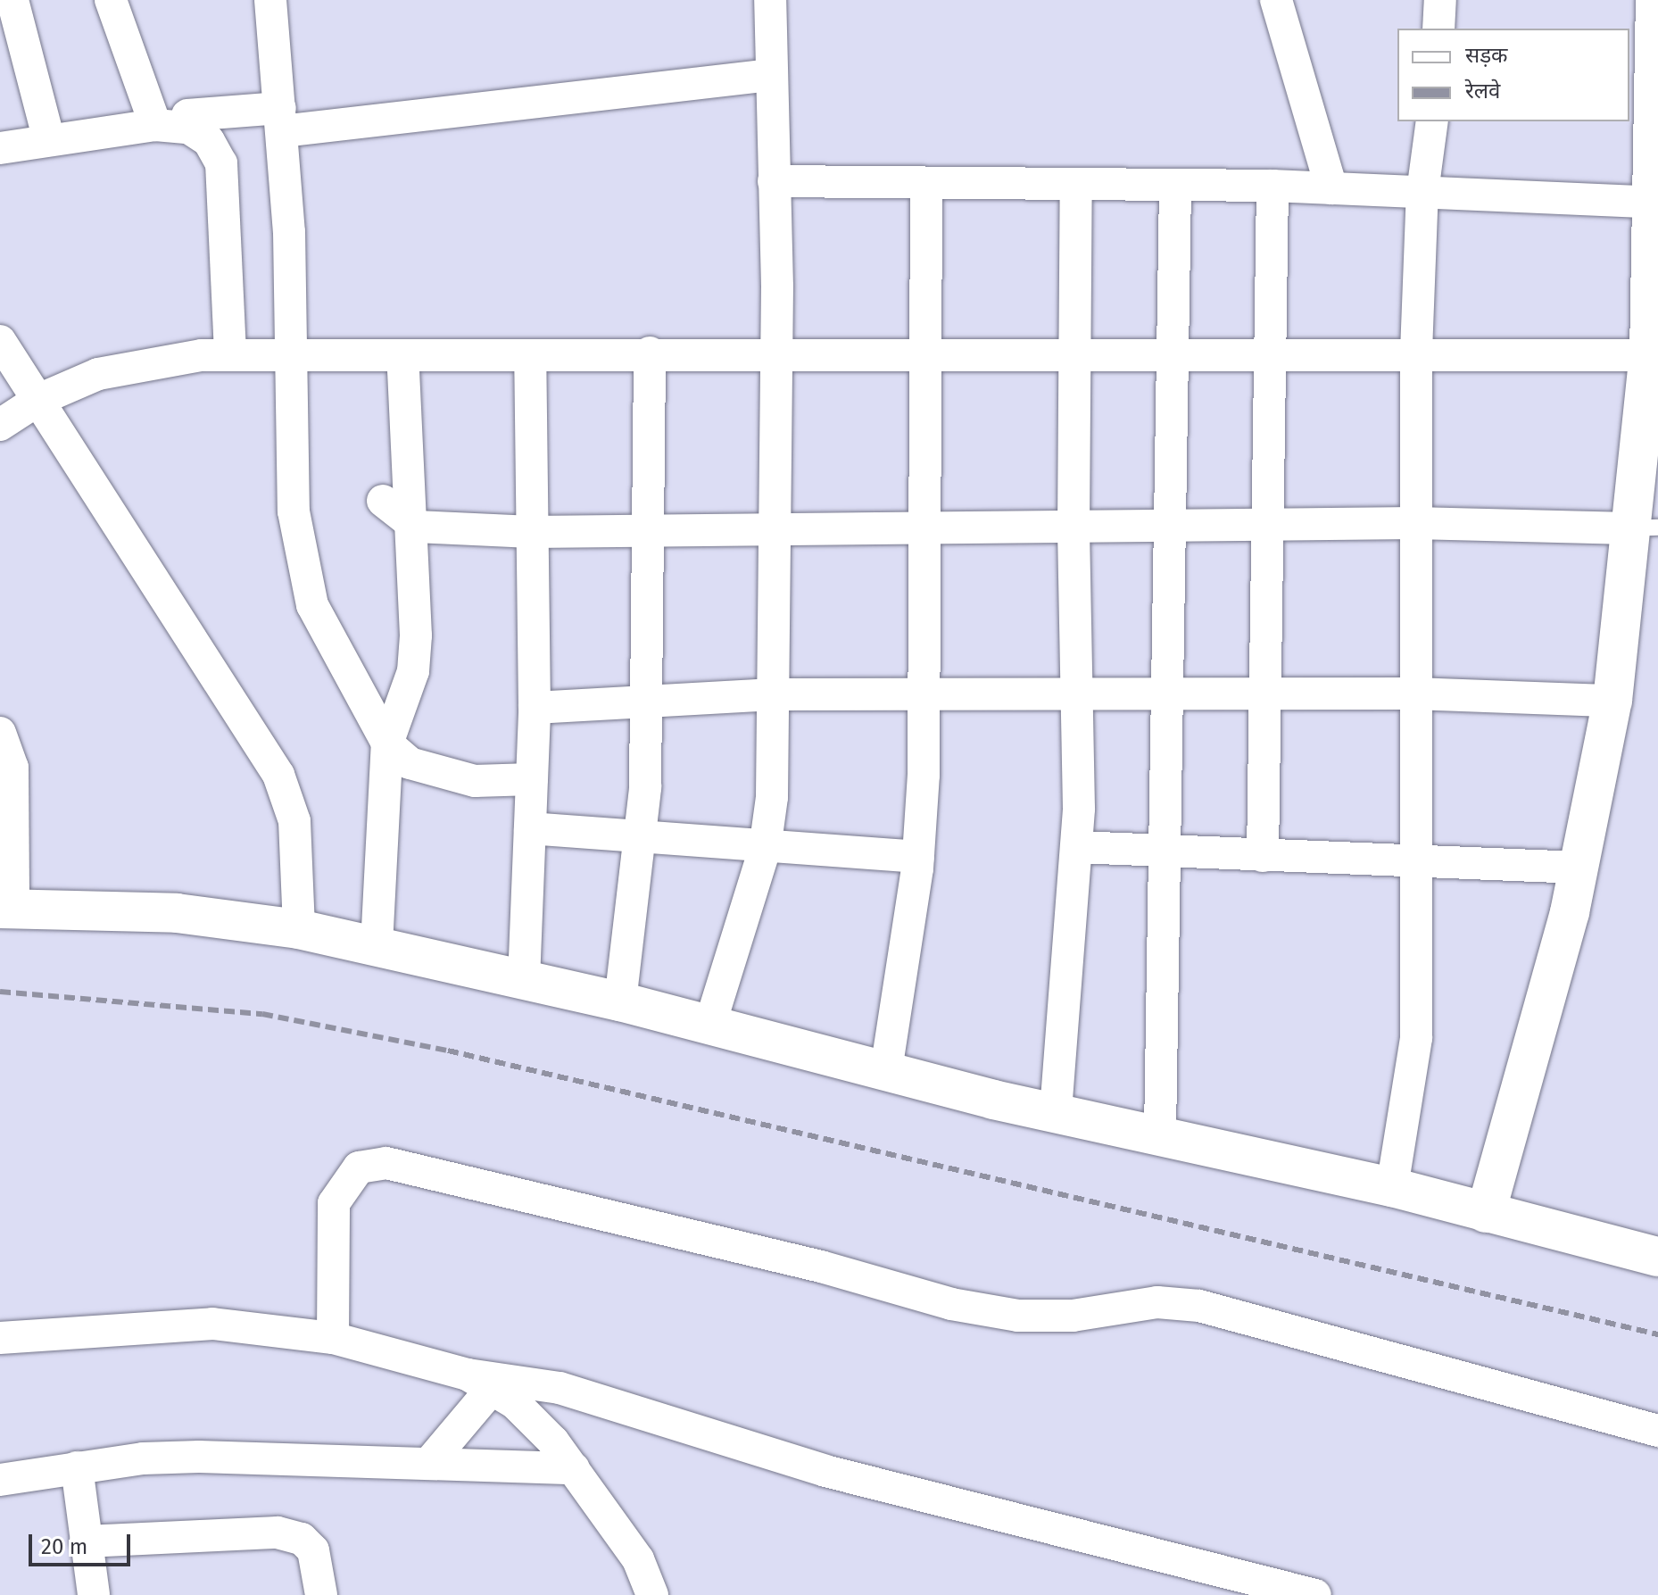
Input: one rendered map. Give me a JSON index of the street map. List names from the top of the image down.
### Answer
{
  "legend": ["सड़क", "रेलवे"],
  "scale_bar": "20 m"
}
